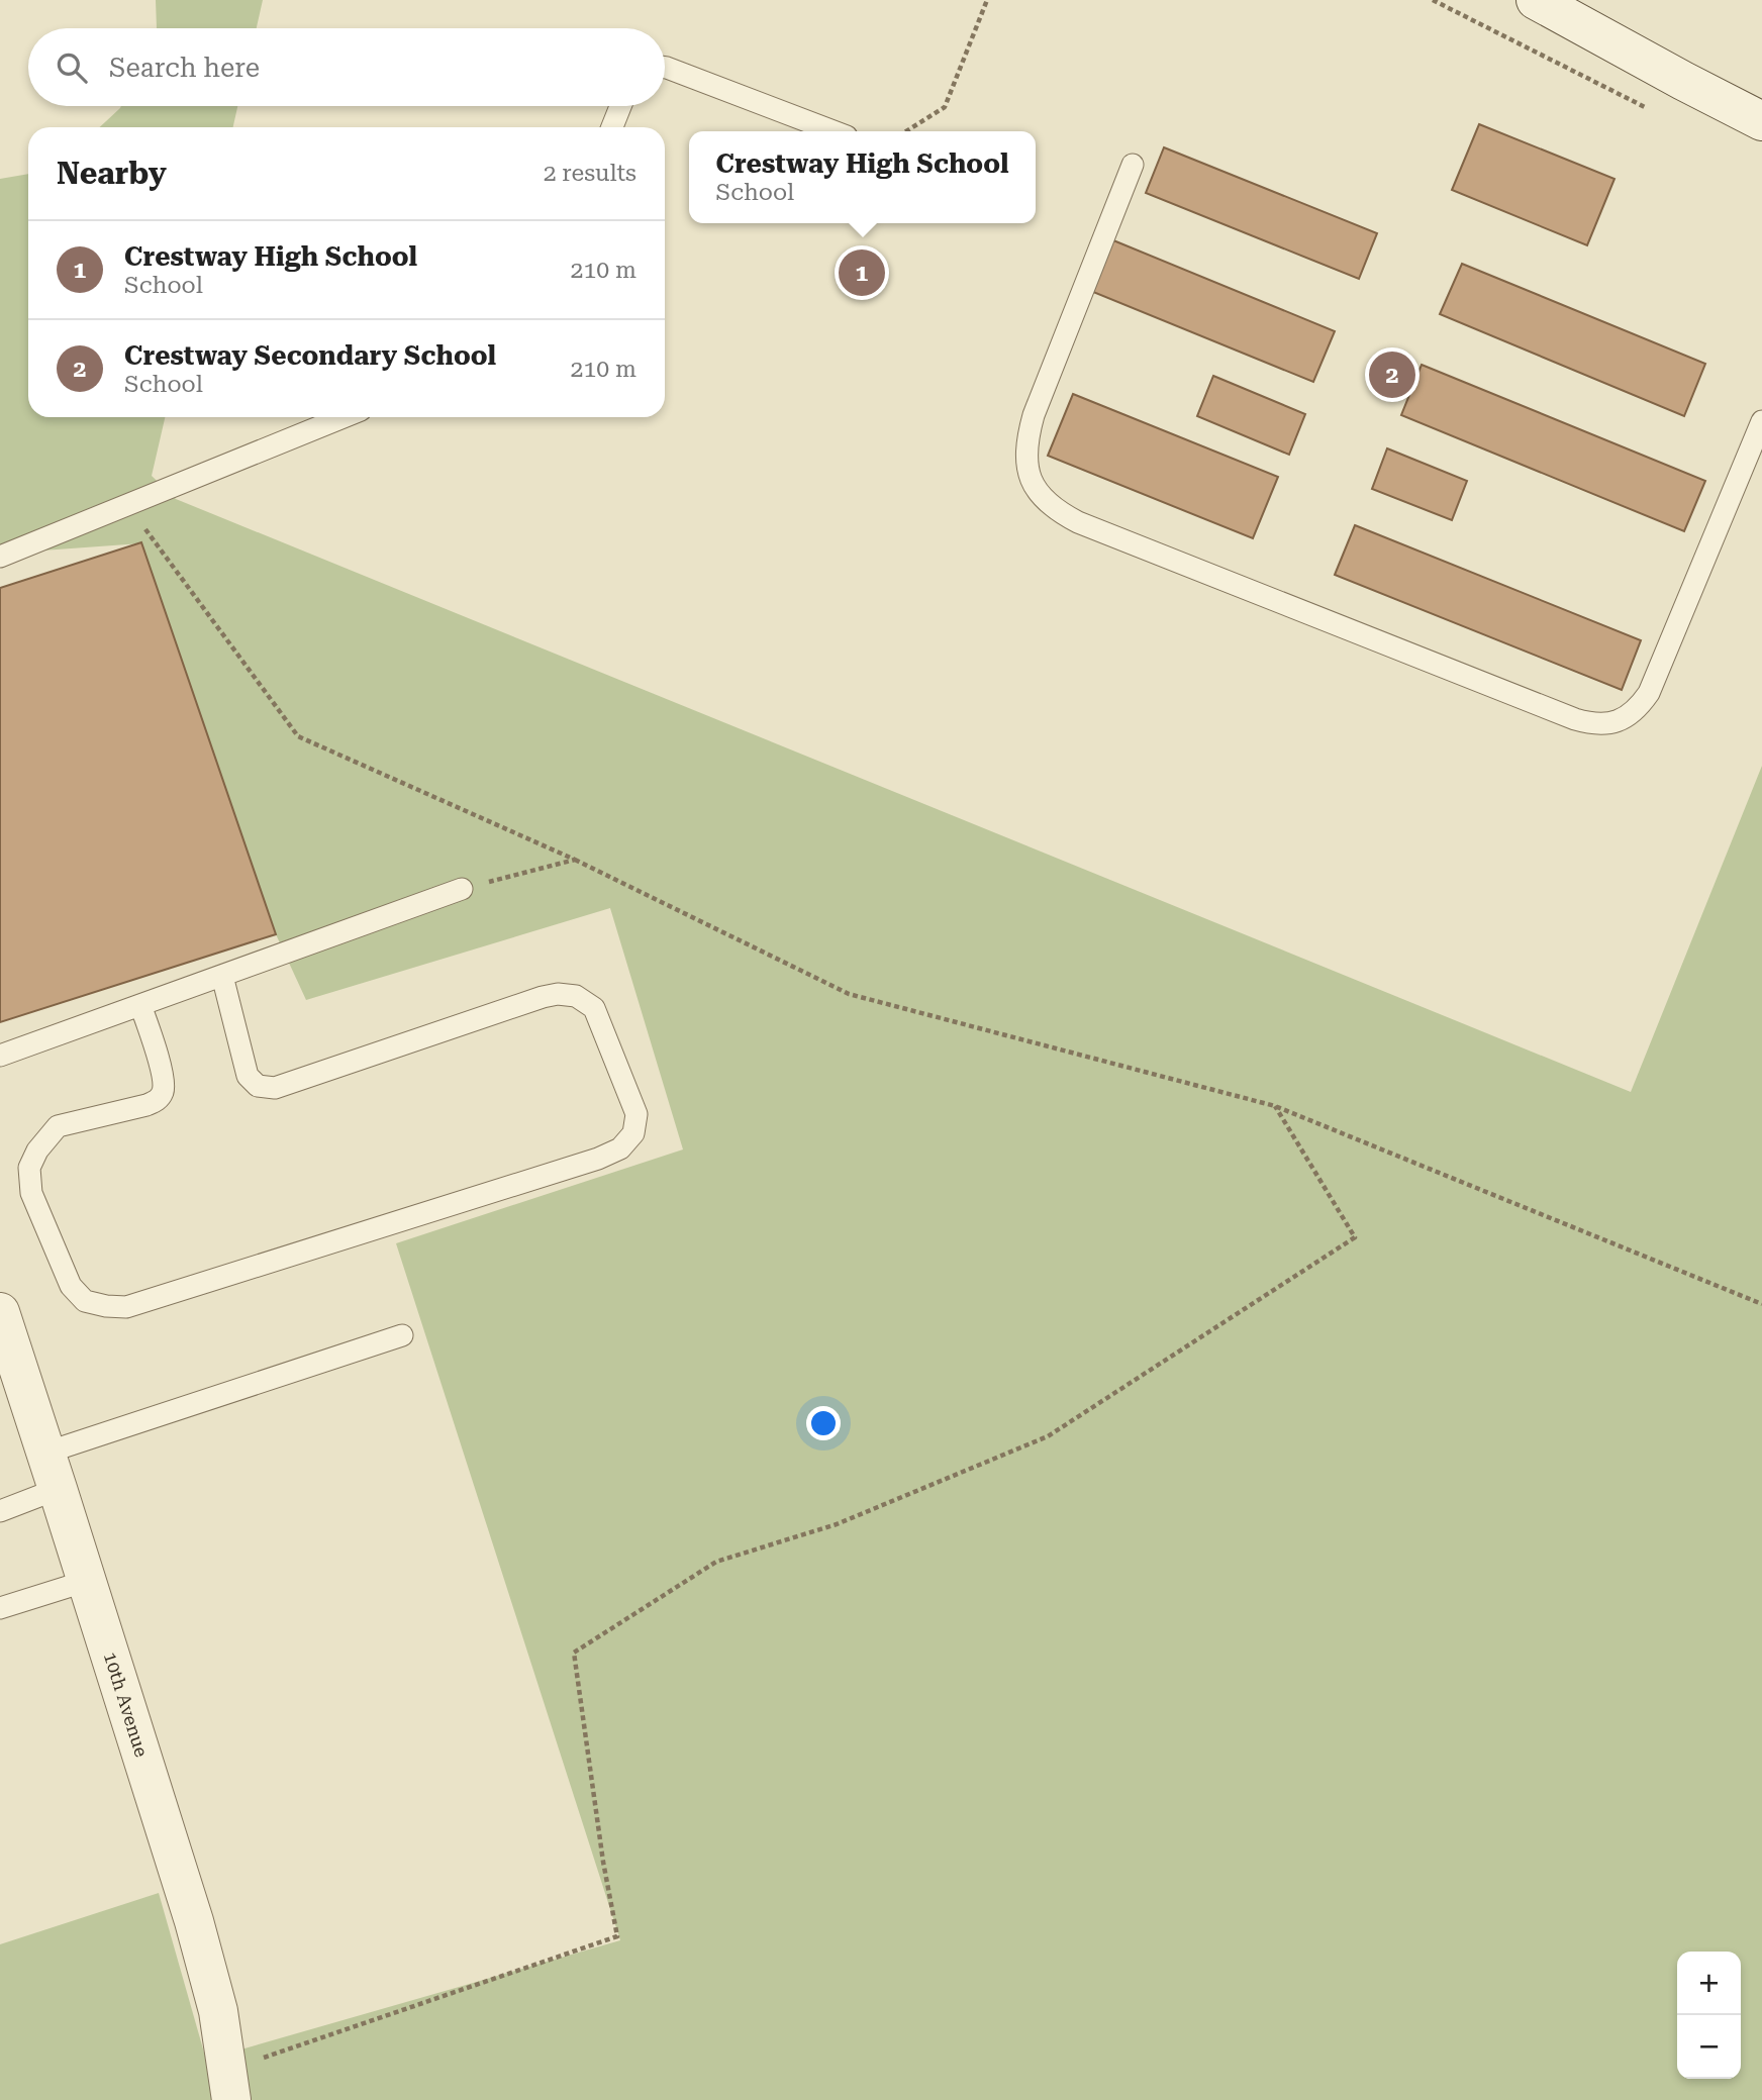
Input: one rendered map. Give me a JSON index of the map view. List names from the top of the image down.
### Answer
{
  "streets": {
    "street": ["10th Avenue"]
  },
  "page": {
    "search": "Search here",
    "heading": ["Nearby", "2 results"],
    "popup": ["Crestway High School", "School"],
    "list": [
      {
        "mark": "1",
        "name": "Crestway High School",
        "note": "School",
        "value": "210 m"
      },
      {
        "mark": "2",
        "name": "Crestway Secondary School",
        "note": "School",
        "value": "210 m"
      }
    ],
    "pins": ["1", "2"],
    "map_buttons": ["+", "−"]
  }
}
